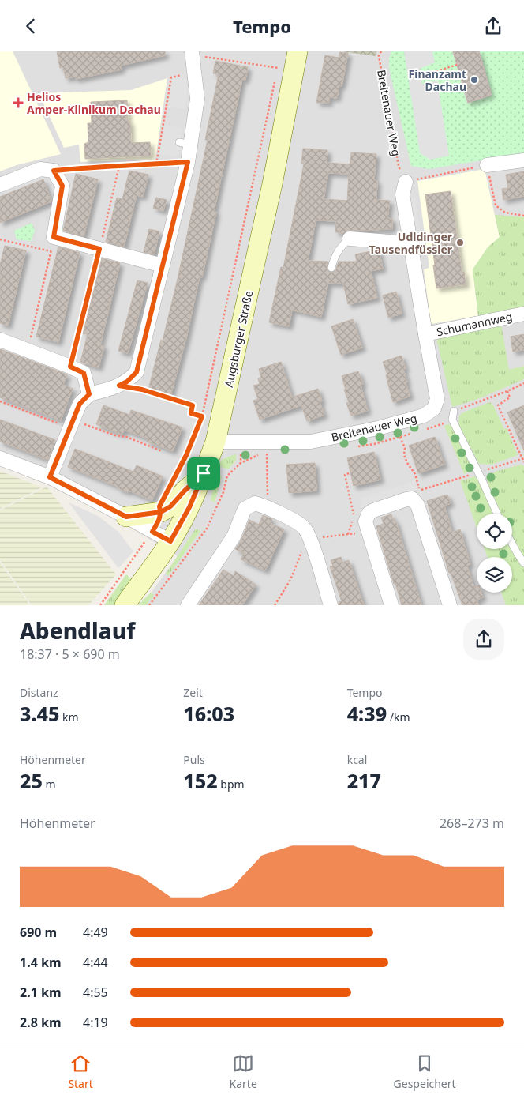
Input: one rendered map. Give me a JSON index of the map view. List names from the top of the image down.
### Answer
{
  "streets": {
    "main road": ["Augsburger Straße"],
    "street": ["Breitenauer Weg", "Schumannweg"]
  },
  "crossings": [
    ["Breitenauer Weg", "Schumannweg"],
    ["Breitenauer Weg", "Augsburger Straße"]
  ],
  "places": {
    "other": ["Finanzamt Dachau", "Udldinger Tausendfüssler"],
    "health": ["Helios Amper-Klinikum Dachau"]
  },
  "page": {
    "header": "Tempo",
    "heading": ["Abendlauf", "18:37 · 5 × 690 m"],
    "stats": [
      ["Distanz", "3.45 km"],
      ["Zeit", "16:03"],
      ["Tempo", "4:39 /km"],
      ["Höhenmeter", "25 m"],
      ["Puls", "152 bpm"],
      ["kcal", "217"]
    ],
    "chart": ["Höhenmeter", "268–273 m"],
    "list": [
      {
        "name": "690 m",
        "note": "4:49"
      },
      {
        "name": "1.4 km",
        "note": "4:44"
      },
      {
        "name": "2.1 km",
        "note": "4:55"
      },
      {
        "name": "2.8 km",
        "note": "4:19"
      }
    ],
    "tabs": ["Start", "Karte", "Gespeichert"]
  }
}
